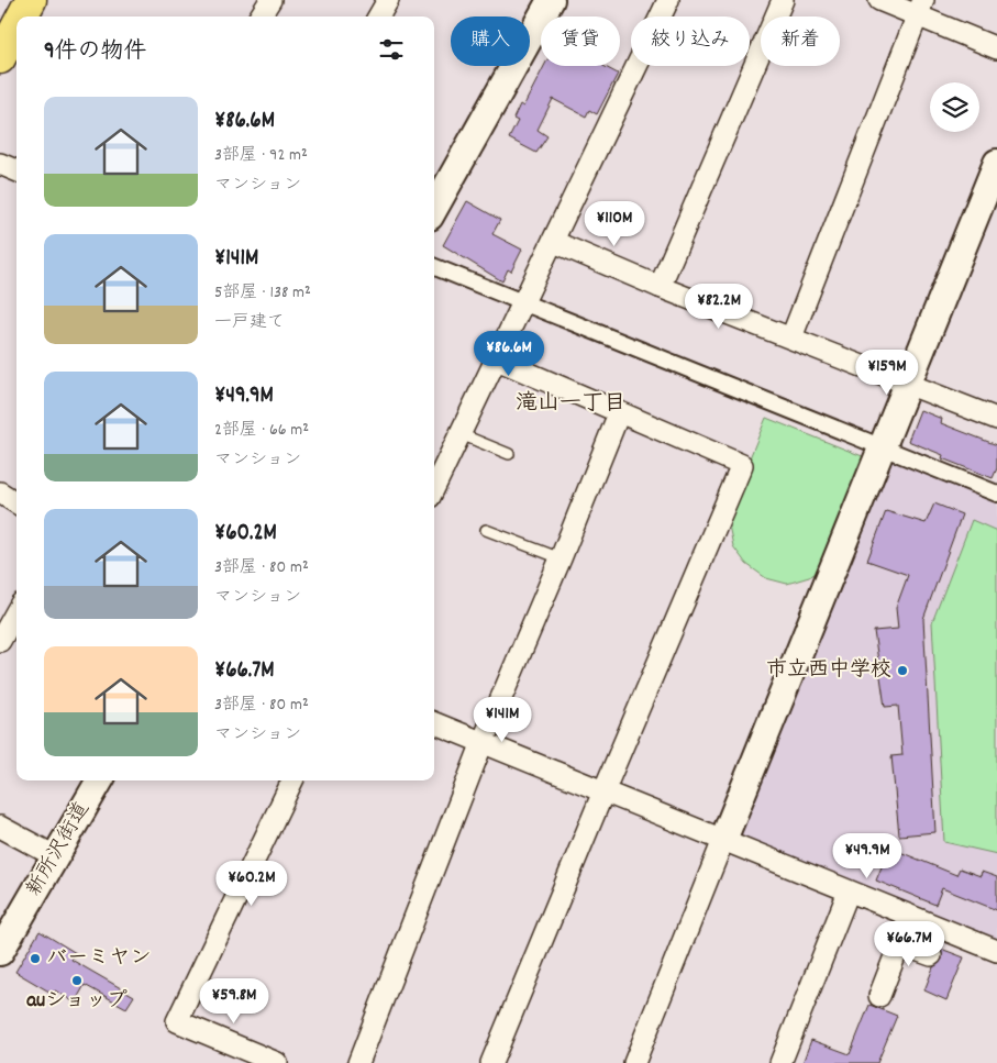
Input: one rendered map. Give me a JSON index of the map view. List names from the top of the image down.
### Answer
{
  "streets": {
    "street": ["新所沢街道"]
  },
  "districts": ["滝山一丁目"],
  "places": ["市立西中学校", "バーミヤン", "auショップ"],
  "page": {
    "chip": [
      "購入",
      "賃貸",
      "絞り込み",
      "新着"
    ],
    "heading": "9件の物件",
    "list": [
      {
        "name": "¥86.6M",
        "note": "3部屋 · 92 m² · マンション"
      },
      {
        "name": "¥141M",
        "note": "5部屋 · 138 m² · 一戸建て"
      },
      {
        "name": "¥49.9M",
        "note": "2部屋 · 66 m² · マンション"
      },
      {
        "name": "¥60.2M",
        "note": "3部屋 · 80 m² · マンション"
      },
      {
        "name": "¥66.7M",
        "note": "3部屋 · 80 m² · マンション"
      }
    ],
    "price": [
      "¥110M",
      "¥82.2M",
      "¥86.6M",
      "¥159M",
      "¥141M",
      "¥49.9M",
      "¥60.2M",
      "¥66.7M",
      "¥59.8M"
    ]
  }
}
